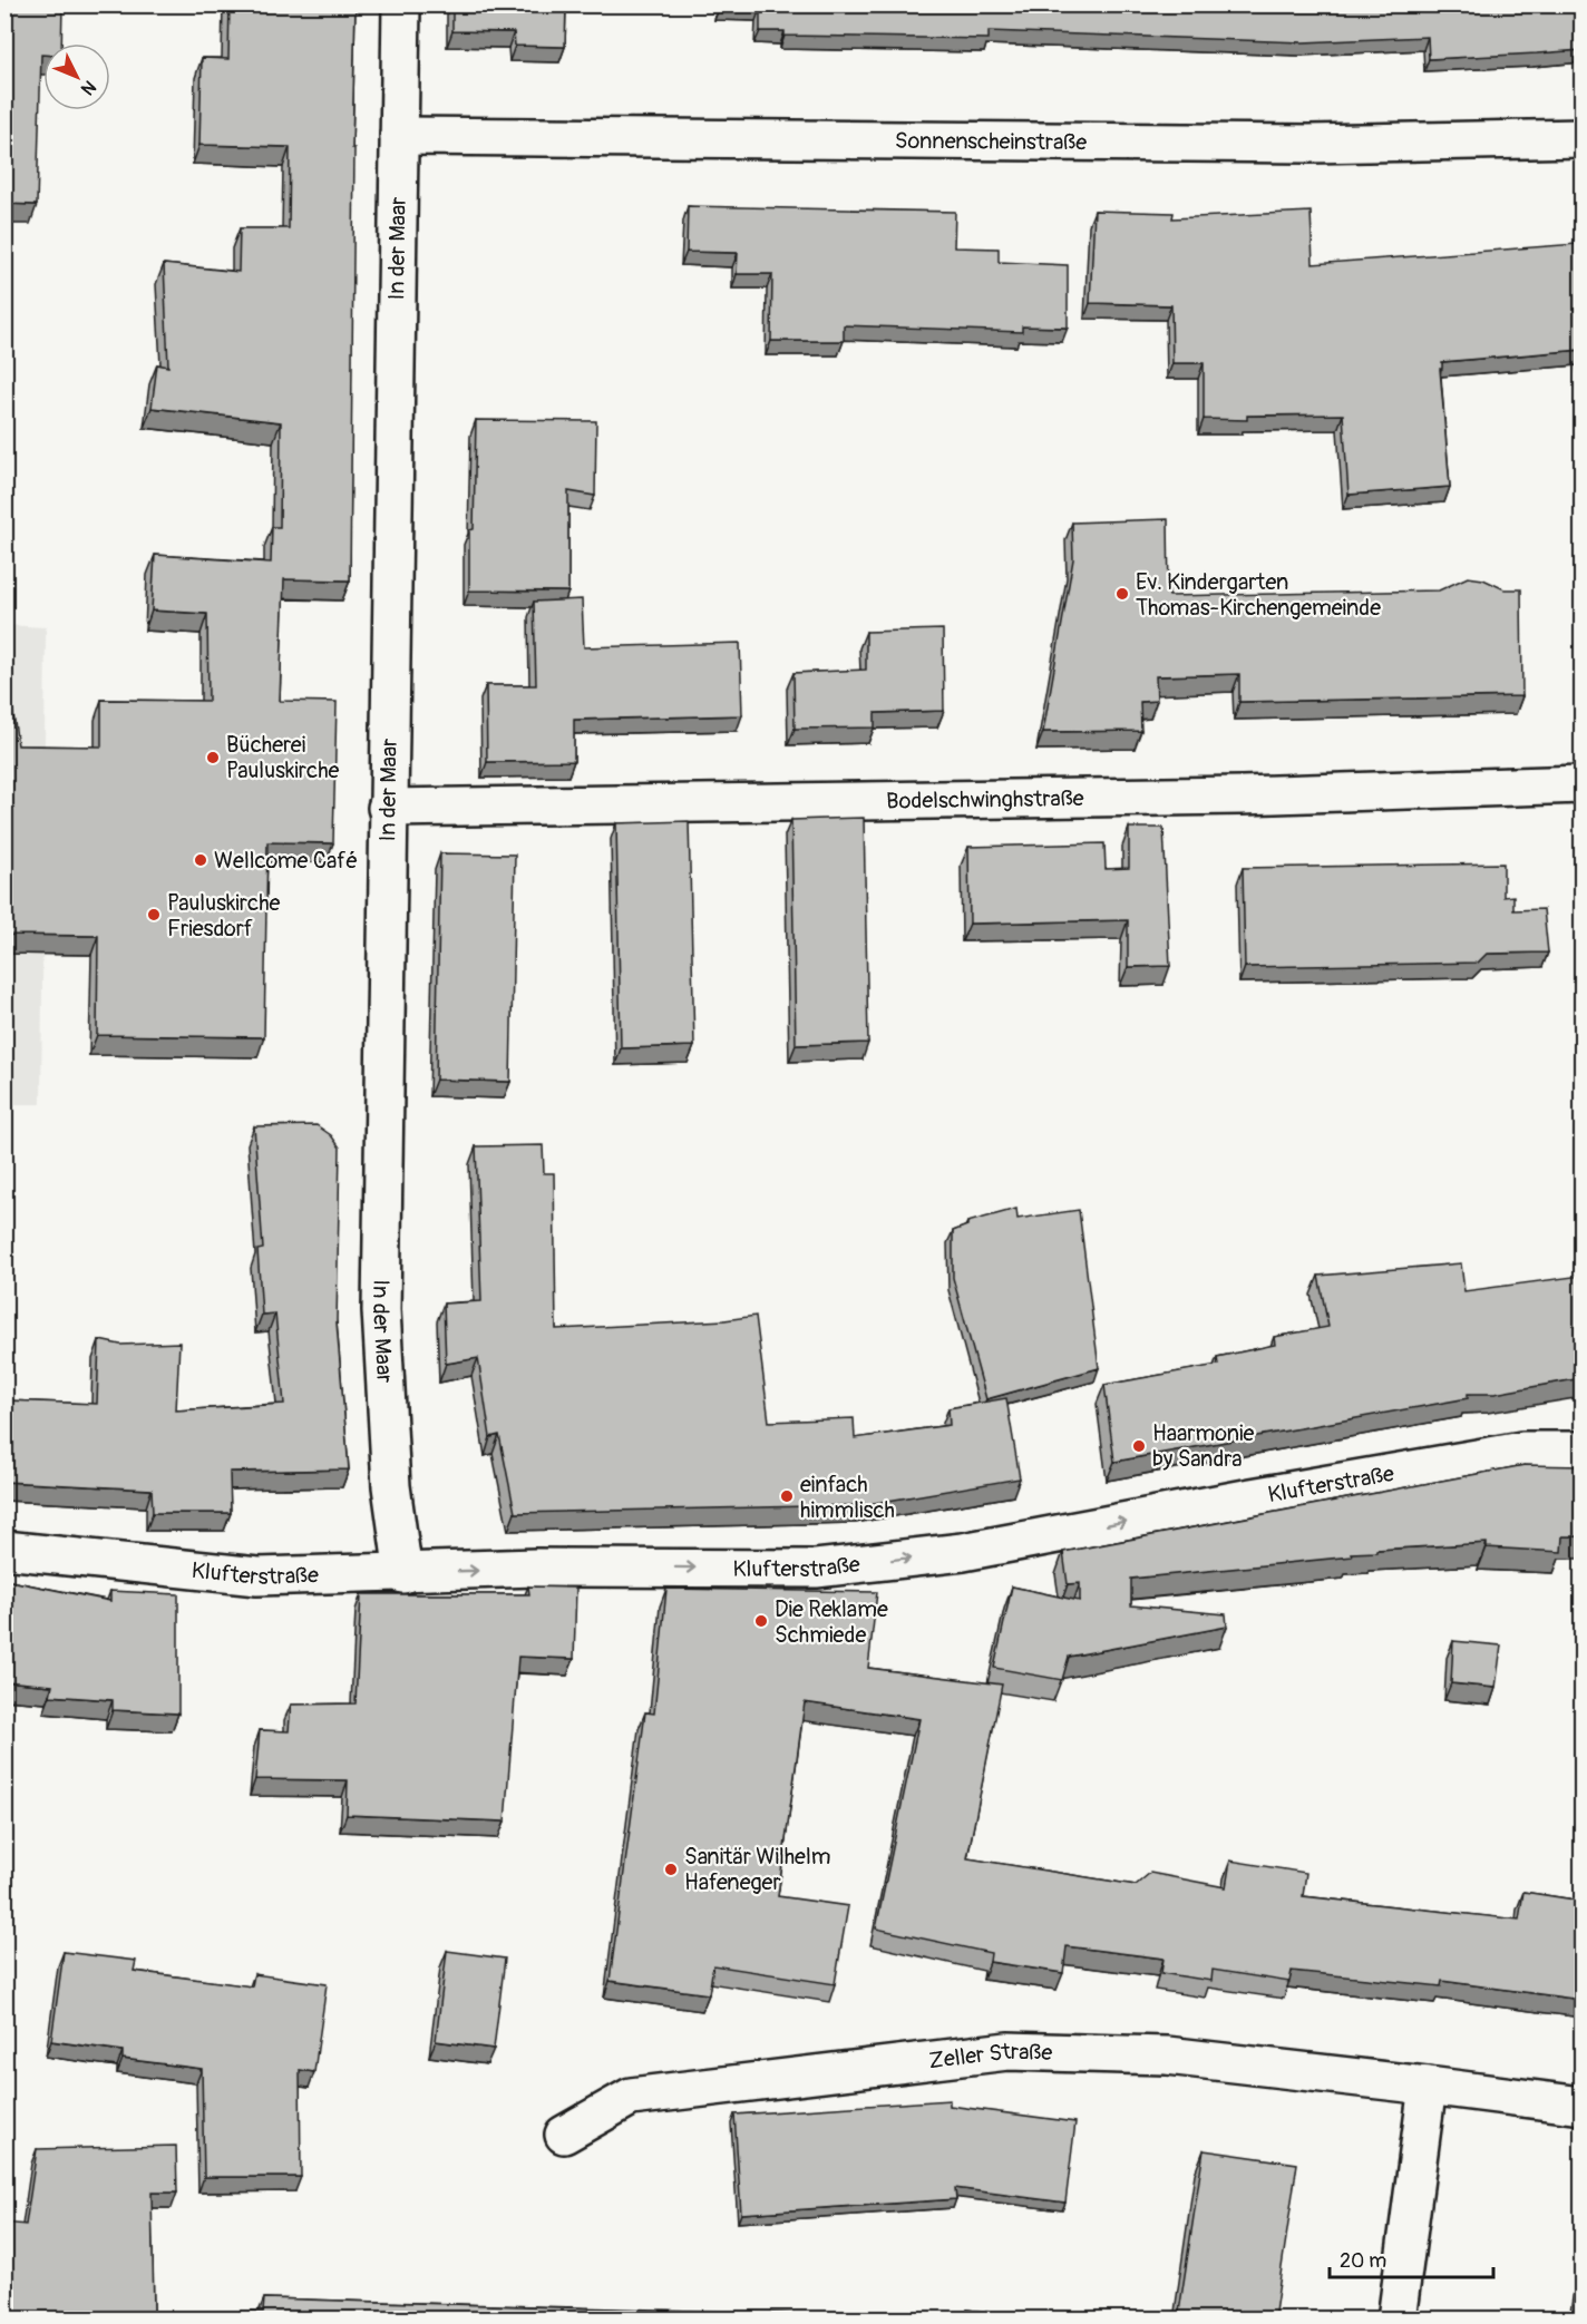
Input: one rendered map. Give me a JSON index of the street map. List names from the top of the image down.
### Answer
{
  "streets": {
    "street": [
      "Sonnenscheinstraße",
      "In der Maar",
      "Bodelschwinghstraße",
      "Klufterstraße",
      "Zeller Straße"
    ]
  },
  "crossings": [
    ["Sonnenscheinstraße", "In der Maar"],
    ["In der Maar", "Bodelschwinghstraße"],
    ["In der Maar", "Klufterstraße"]
  ],
  "one_way": ["Klufterstraße"],
  "places": [
    "Ev. Kindergarten Thomas-Kirchengemeinde",
    "Bücherei Pauluskirche",
    "Wellcome Café",
    "Pauluskirche Friesdorf",
    "Haarmonie by Sandra",
    "einfach himmlisch",
    "Die Reklame Schmiede",
    "Sanitär Wilhelm Hafeneger"
  ],
  "scale_bar": "20 m",
  "north": "bottom right"
}
